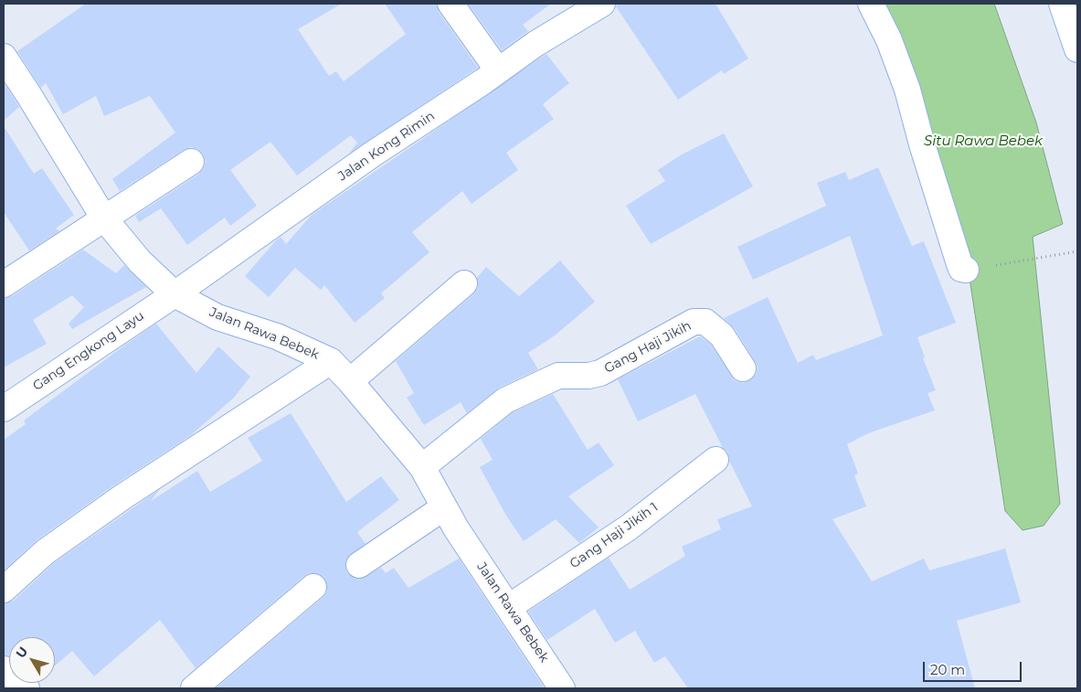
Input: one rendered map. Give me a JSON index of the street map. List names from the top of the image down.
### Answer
{
  "streets": {
    "street": [
      "Jalan Kong Rimin",
      "Jalan Rawa Bebek",
      "Gang Haji Jikih",
      "Gang Engkong Layu",
      "Gang Haji Jikih 1"
    ]
  },
  "crossings": [
    ["Jalan Kong Rimin", "Jalan Rawa Bebek"],
    ["Jalan Kong Rimin", "Gang Engkong Layu"],
    ["Jalan Rawa Bebek", "Gang Haji Jikih"],
    ["Jalan Rawa Bebek", "Gang Engkong Layu"],
    ["Jalan Rawa Bebek", "Gang Haji Jikih 1"]
  ],
  "water": ["Situ Rawa Bebek"],
  "scale_bar": "20 m",
  "north": "top left"
}
